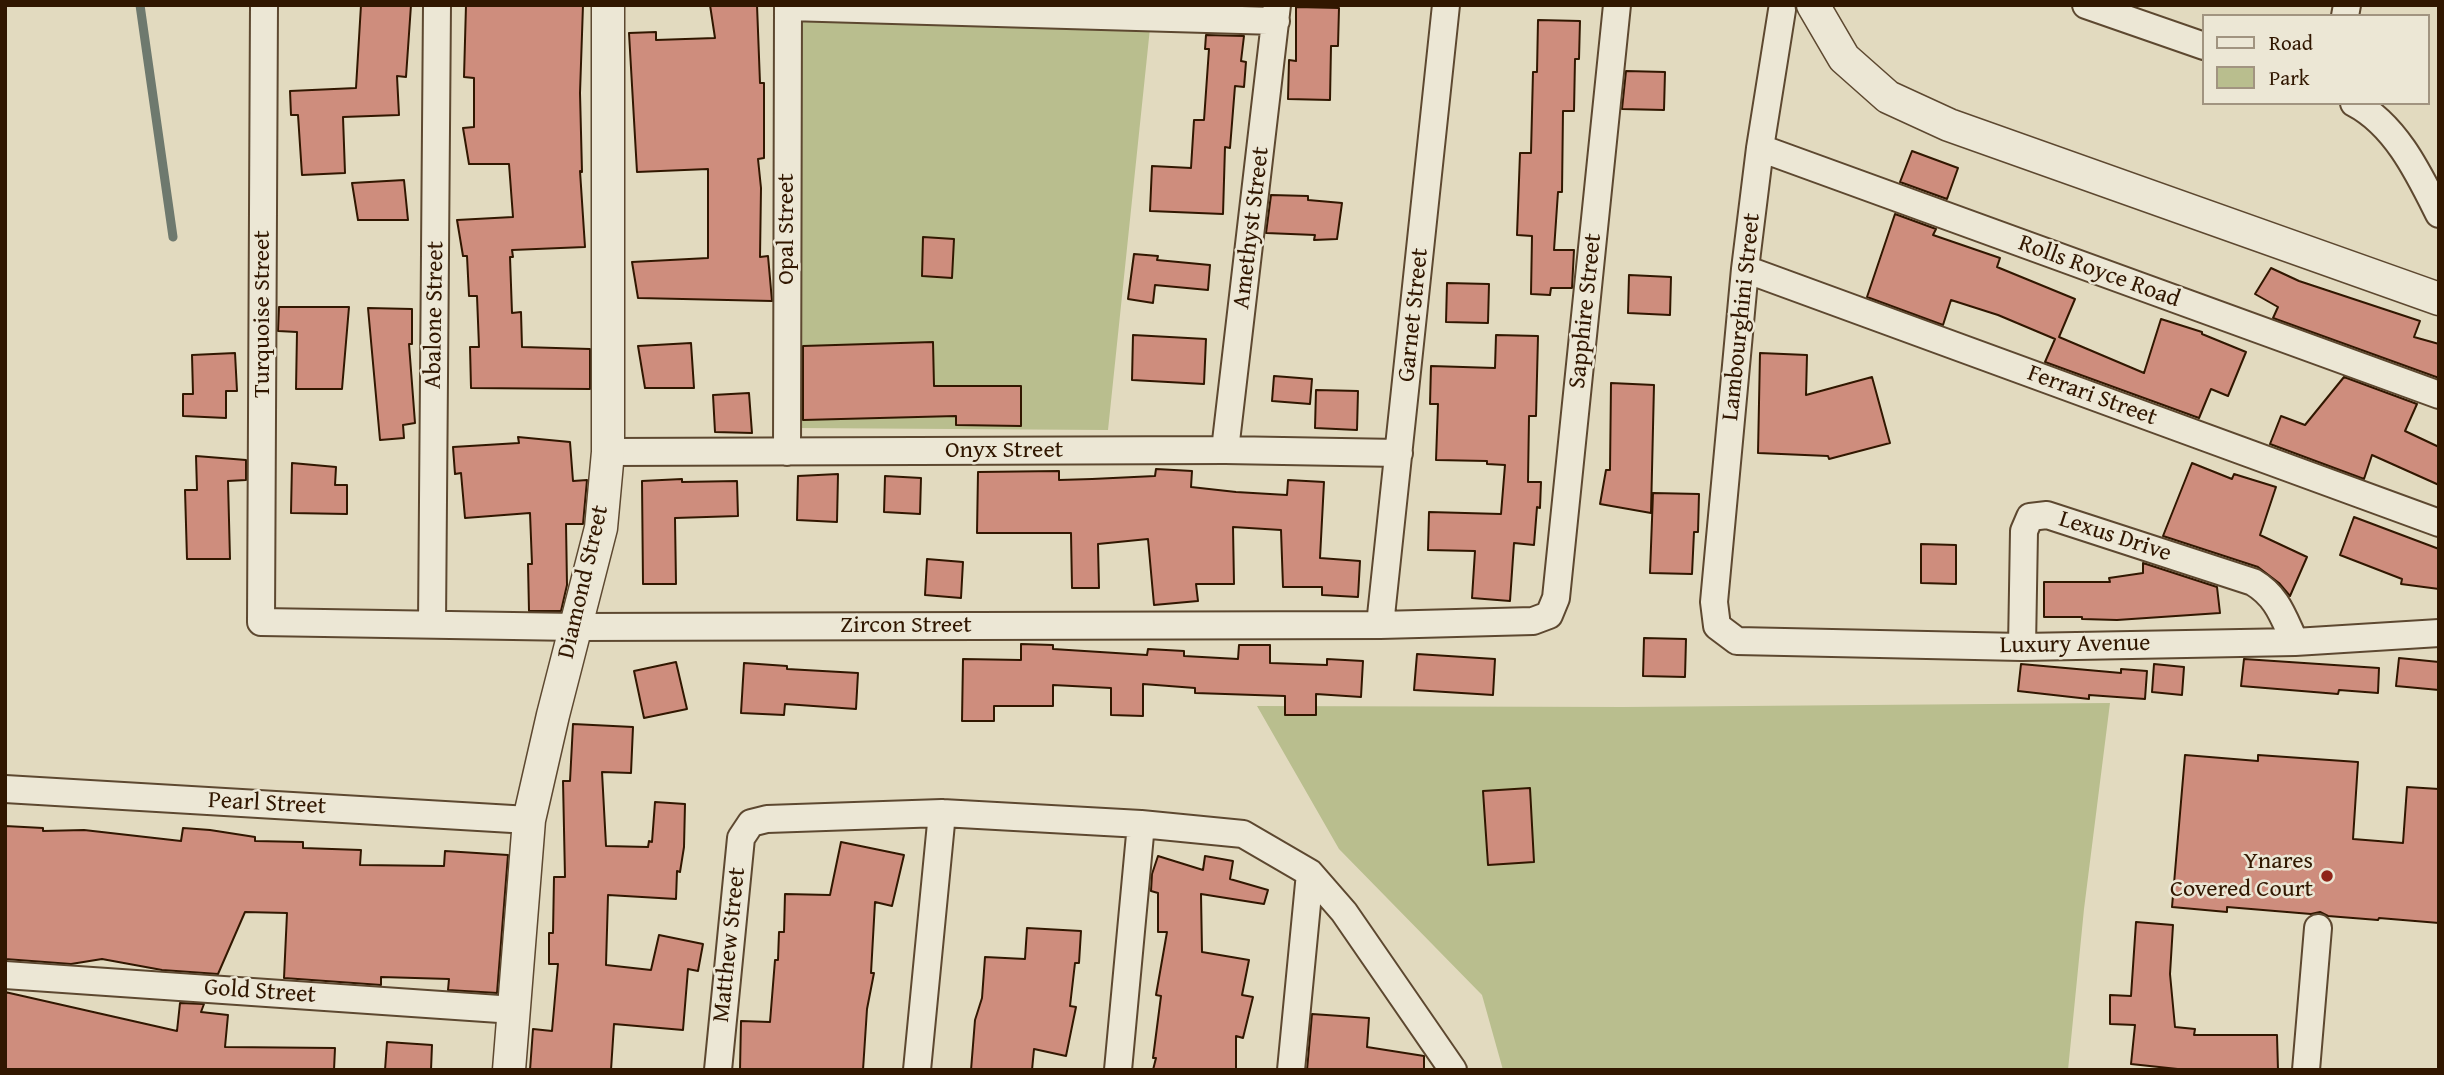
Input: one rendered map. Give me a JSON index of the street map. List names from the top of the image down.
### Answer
{
  "streets": {
    "street": [
      "Amethyst Street",
      "Opal Street",
      "Rolls Royce Road",
      "Sapphire Street",
      "Turquoise Street",
      "Abalone Street",
      "Garnet Street",
      "Lambourghini Street",
      "Ferrari Street",
      "Onyx Street",
      "Lexus Drive",
      "Diamond Street",
      "Zircon Street",
      "Luxury Avenue",
      "Pearl Street",
      "Matthew Street",
      "Gold Street"
    ]
  },
  "crossings": [
    ["Amethyst Street", "Onyx Street"],
    ["Opal Street", "Onyx Street"],
    ["Rolls Royce Road", "Lambourghini Street"],
    ["Sapphire Street", "Zircon Street"],
    ["Turquoise Street", "Zircon Street"],
    ["Abalone Street", "Zircon Street"],
    ["Garnet Street", "Onyx Street"],
    ["Garnet Street", "Zircon Street"],
    ["Lambourghini Street", "Ferrari Street"],
    ["Lambourghini Street", "Luxury Avenue"],
    ["Onyx Street", "Diamond Street"],
    ["Lexus Drive", "Luxury Avenue"],
    ["Diamond Street", "Zircon Street"],
    ["Diamond Street", "Pearl Street"],
    ["Diamond Street", "Gold Street"]
  ],
  "places": ["Ynares Covered Court"],
  "legend": ["Road", "Park"]
}
